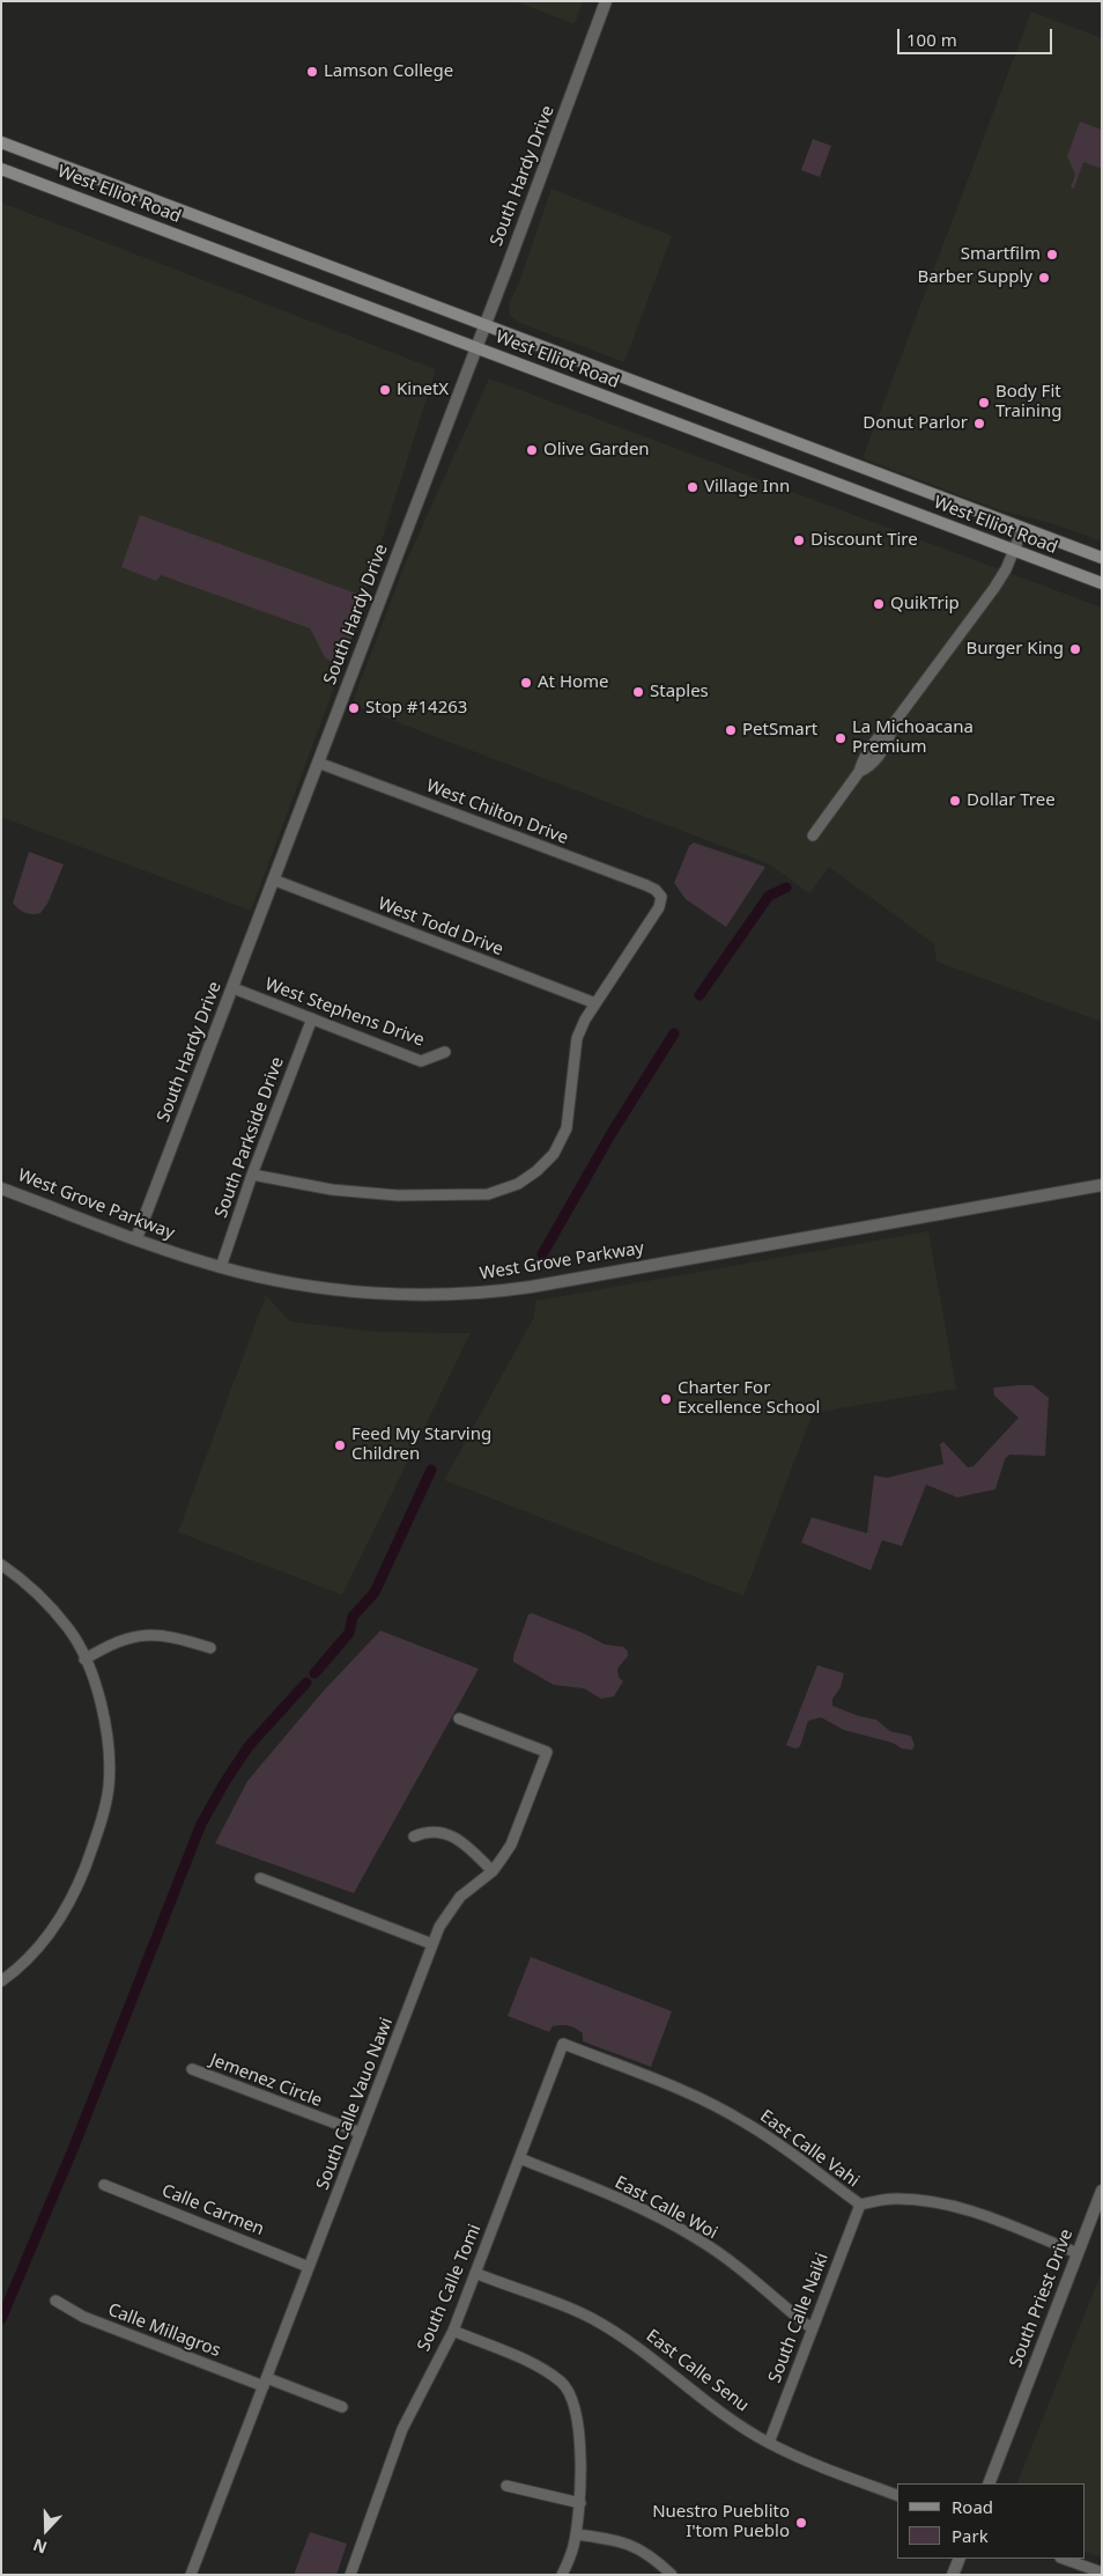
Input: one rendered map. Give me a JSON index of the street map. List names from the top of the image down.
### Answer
{
  "streets": {
    "main road": ["West Elliot Road"],
    "street": [
      "South Hardy Drive",
      "West Chilton Drive",
      "West Todd Drive",
      "West Stephens Drive",
      "South Parkside Drive",
      "West Grove Parkway",
      "Jemenez Circle",
      "South Calle Vauo Nawi",
      "East Calle Vahi",
      "East Calle Woi",
      "Calle Carmen",
      "South Calle Tomi",
      "South Priest Drive",
      "South Calle Naiki",
      "Calle Millagros",
      "East Calle Senu"
    ]
  },
  "crossings": [
    ["South Hardy Drive", "West Elliot Road"],
    ["South Hardy Drive", "West Chilton Drive"],
    ["South Hardy Drive", "West Todd Drive"],
    ["South Hardy Drive", "West Stephens Drive"],
    ["South Hardy Drive", "West Grove Parkway"],
    ["West Chilton Drive", "West Todd Drive"],
    ["West Stephens Drive", "South Parkside Drive"],
    ["South Parkside Drive", "West Grove Parkway"],
    ["Jemenez Circle", "South Calle Vauo Nawi"],
    ["South Calle Vauo Nawi", "Calle Carmen"],
    ["South Calle Vauo Nawi", "Calle Millagros"],
    ["East Calle Vahi", "South Calle Tomi"],
    ["East Calle Vahi", "South Priest Drive"],
    ["East Calle Vahi", "South Calle Naiki"],
    ["East Calle Woi", "South Calle Tomi"],
    ["East Calle Woi", "South Calle Naiki"],
    ["South Calle Tomi", "East Calle Senu"],
    ["South Calle Naiki", "East Calle Senu"]
  ],
  "places": [
    "Lamson College",
    "Smartfilm",
    "Barber Supply",
    "KinetX",
    "Body Fit Training",
    "Donut Parlor",
    "Olive Garden",
    "Village Inn",
    "Discount Tire",
    "QuikTrip",
    "Burger King",
    "At Home",
    "Staples",
    "Stop #14263",
    "PetSmart",
    "La Michoacana Premium",
    "Dollar Tree",
    "Charter For Excellence School",
    "Feed My Starving Children",
    "Nuestro Pueblito I'tom Pueblo"
  ],
  "legend": ["Road", "Park"],
  "scale_bar": "100 m",
  "north": "bottom"
}
